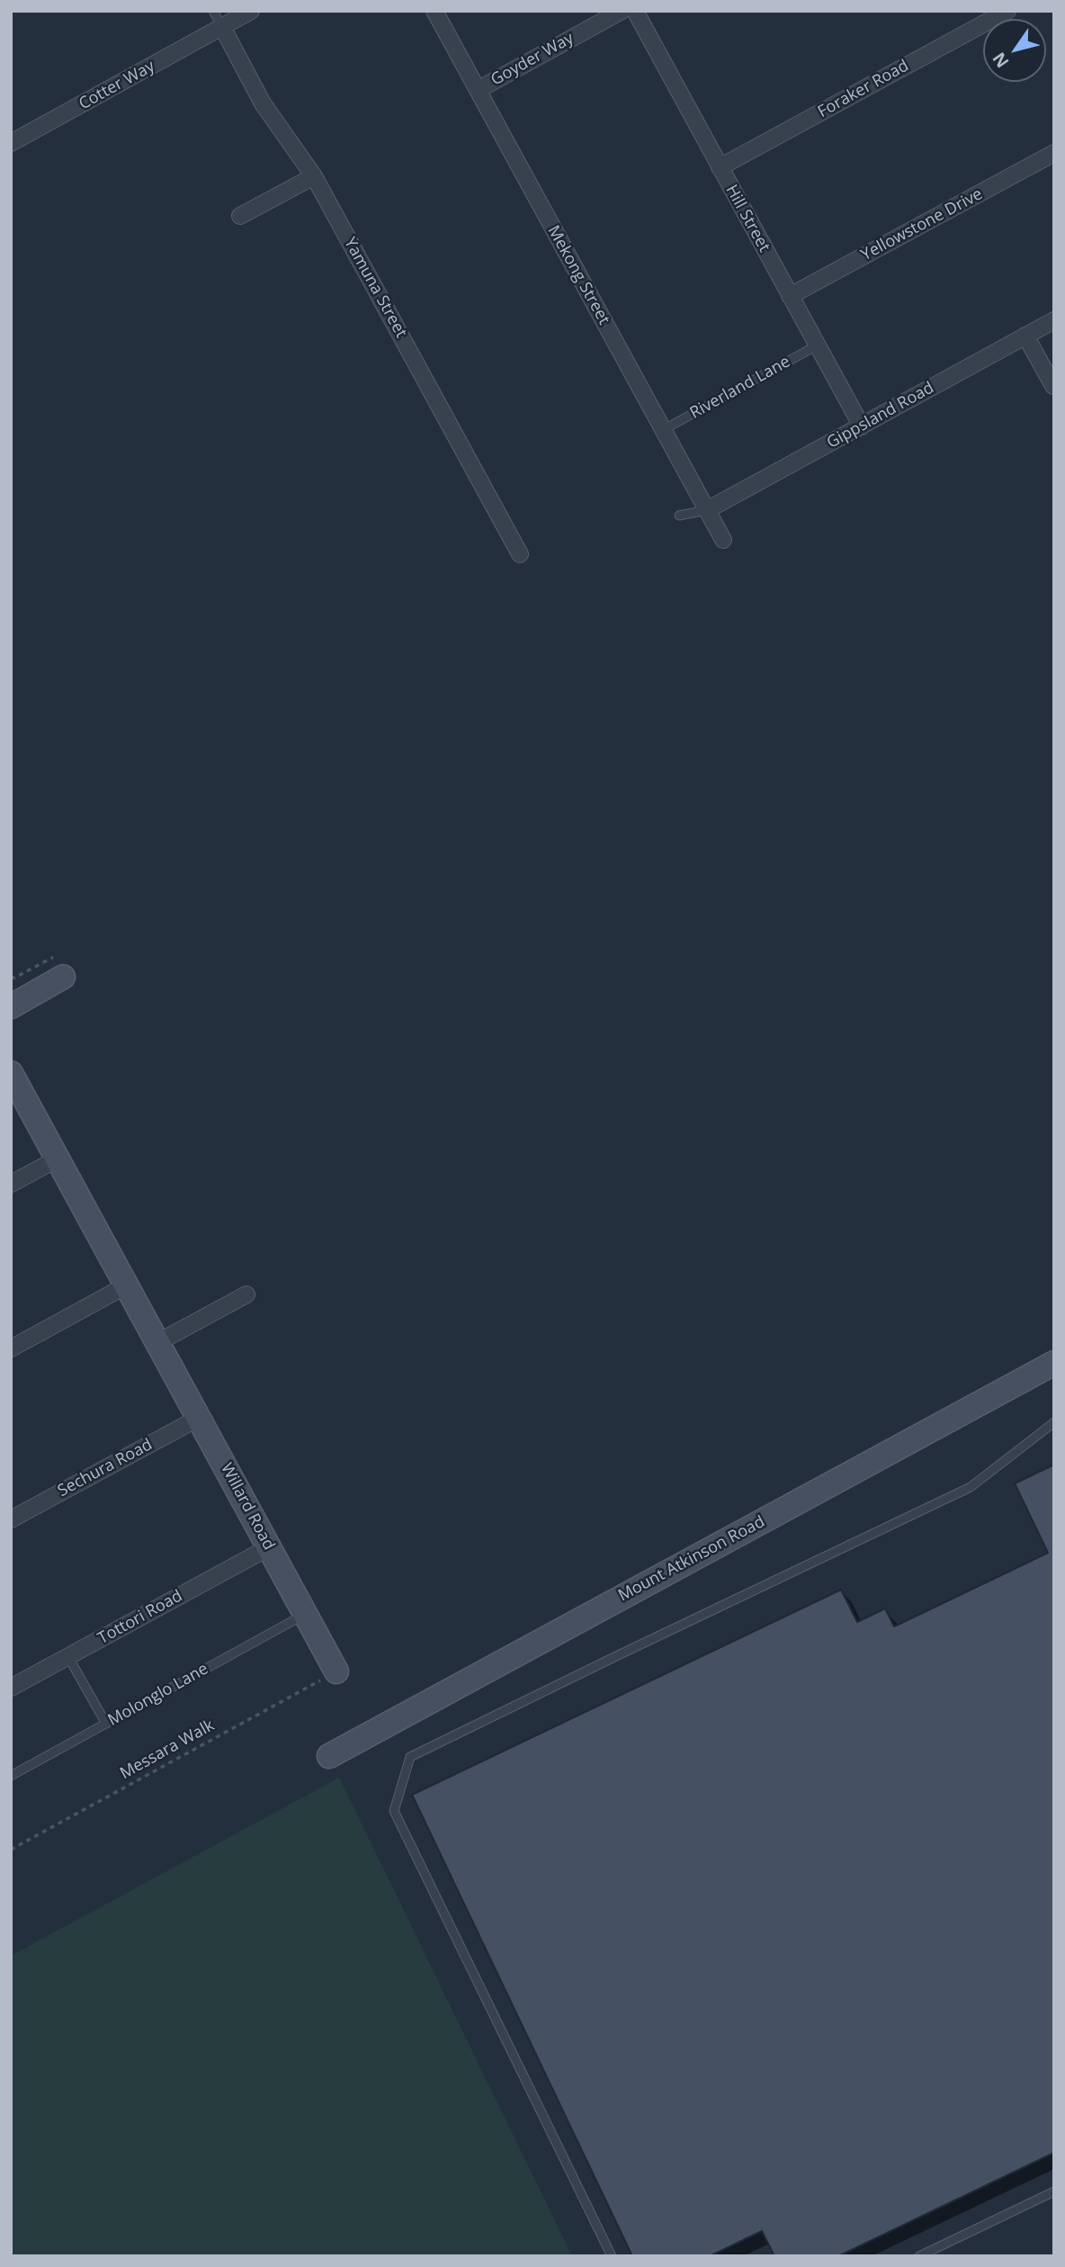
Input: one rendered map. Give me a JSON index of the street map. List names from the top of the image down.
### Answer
{
  "streets": {
    "street": [
      "Goyder Way",
      "Cotter Way",
      "Foraker Road",
      "Hill Street",
      "Yellowstone Drive",
      "Mekong Street",
      "Yamuna Street",
      "Gippsland Road",
      "Sechura Road",
      "Willard Road",
      "Mount Atkinson Road",
      "Tottori Road"
    ],
    "lane": ["Riverland Lane", "Molonglo Lane"],
    "path": ["Messara Walk"]
  },
  "crossings": [
    ["Goyder Way", "Mekong Street"],
    ["Cotter Way", "Yamuna Street"],
    ["Foraker Road", "Hill Street"],
    ["Hill Street", "Yellowstone Drive"],
    ["Hill Street", "Riverland Lane"],
    ["Hill Street", "Gippsland Road"],
    ["Mekong Street", "Riverland Lane"],
    ["Mekong Street", "Gippsland Road"],
    ["Sechura Road", "Willard Road"],
    ["Willard Road", "Tottori Road"],
    ["Willard Road", "Molonglo Lane"],
    ["Willard Road", "Messara Walk"]
  ],
  "north": "bottom left"
}
